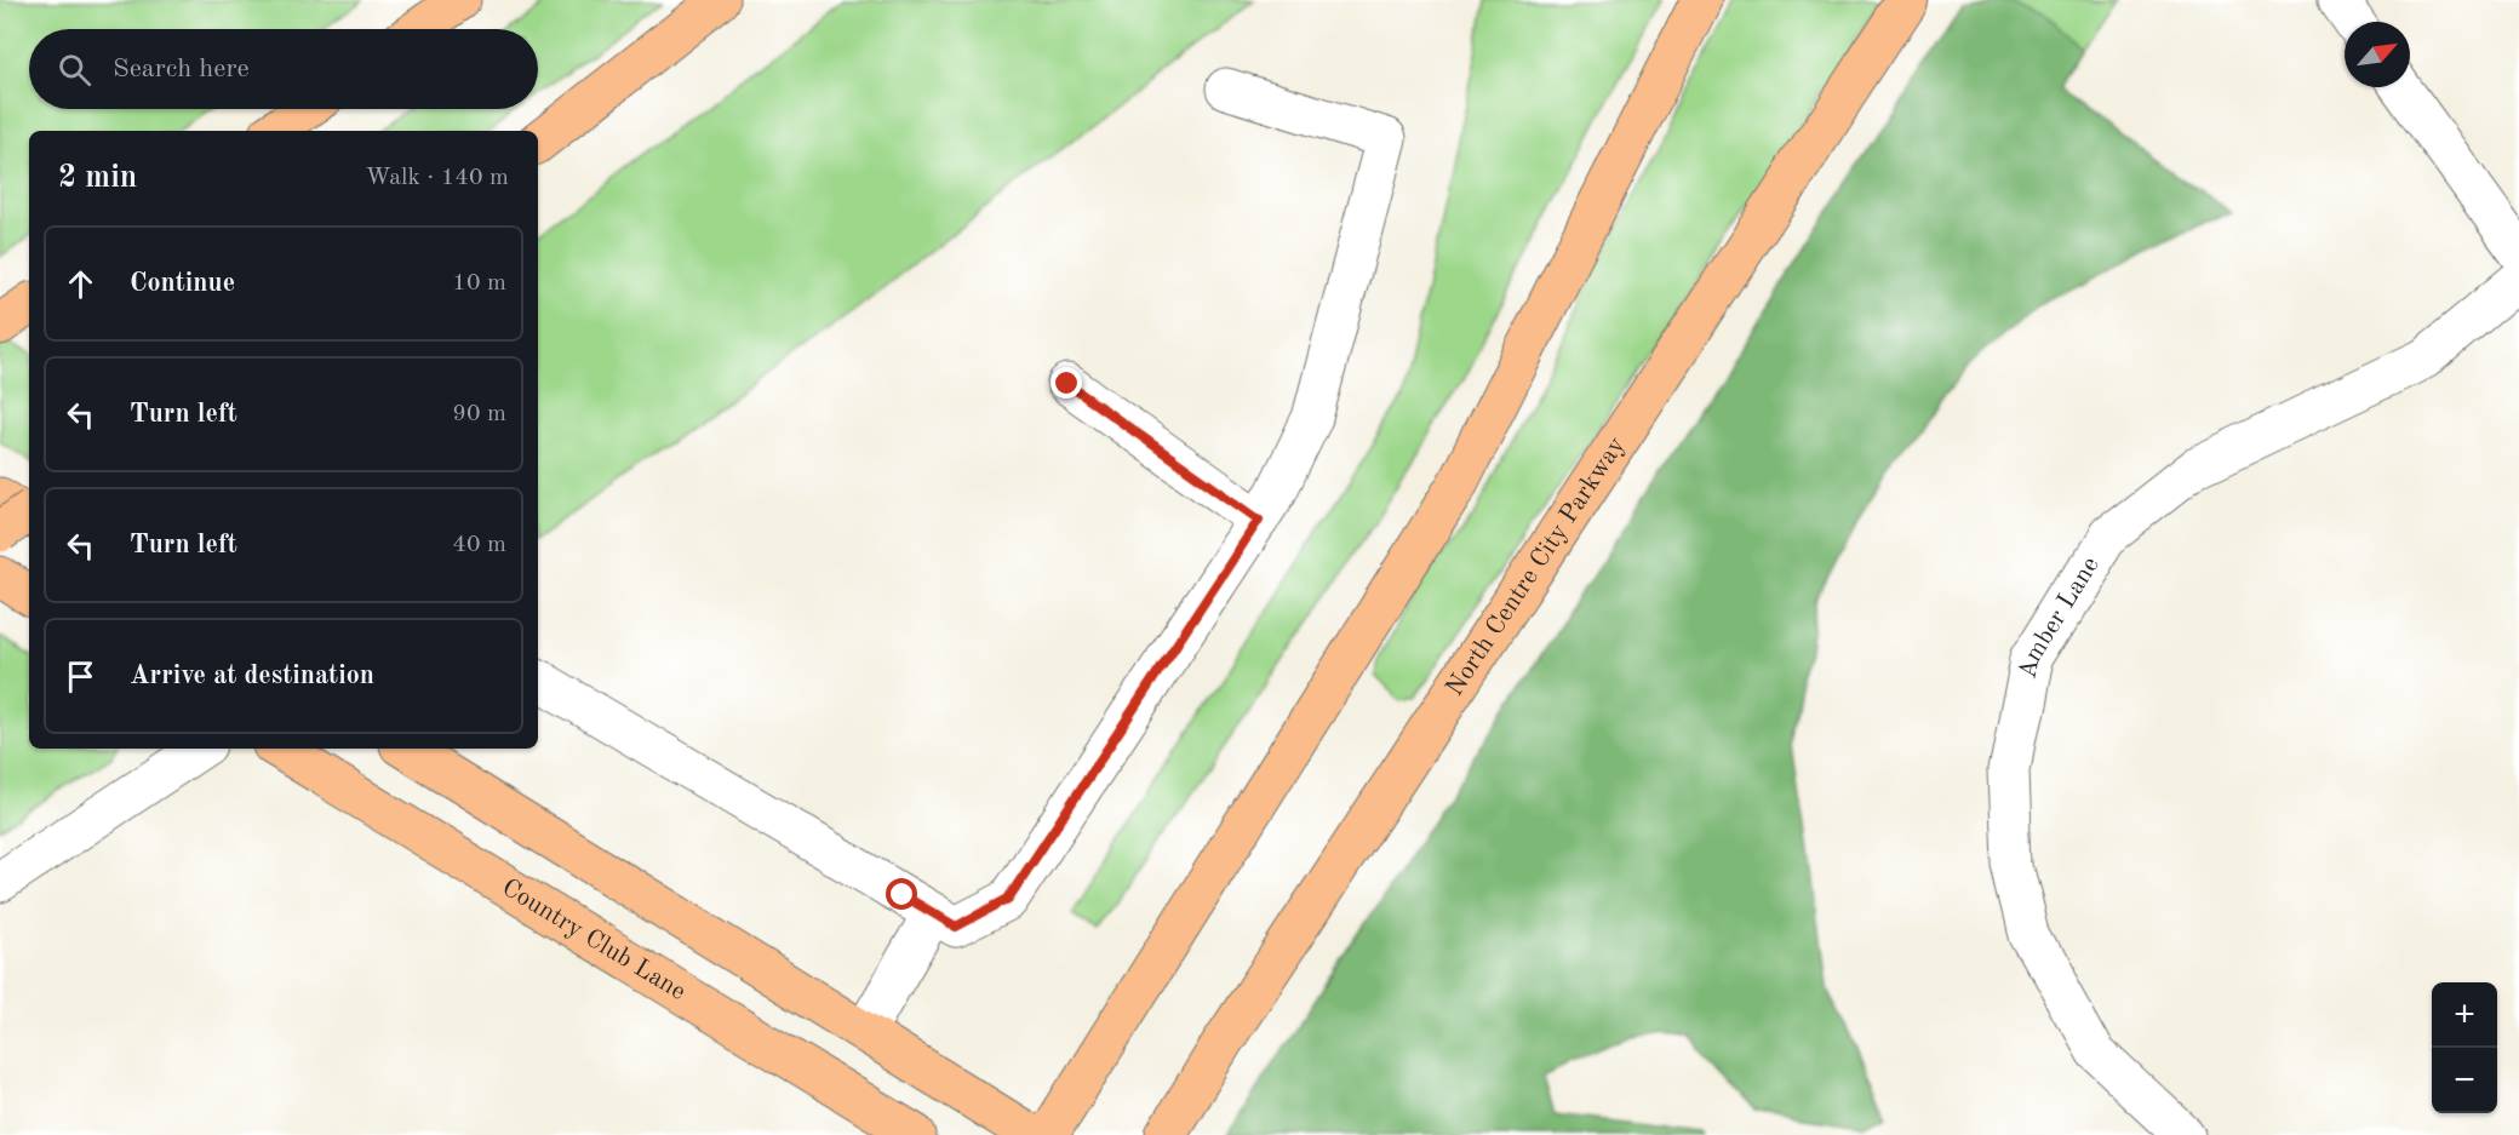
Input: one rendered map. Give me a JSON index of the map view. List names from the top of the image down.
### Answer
{
  "streets": {
    "main road": ["North Centre City Parkway", "Country Club Lane"],
    "street": ["Amber Lane"]
  },
  "north": "top right",
  "page": {
    "search": "Search here",
    "heading": ["2 min", "Walk · 140 m"],
    "list": [
      ["Continue", "10 m"],
      ["Turn left", "90 m"],
      ["Turn left", "40 m"],
      "Arrive at destination"
    ],
    "map_buttons": ["+", "−"]
  }
}
